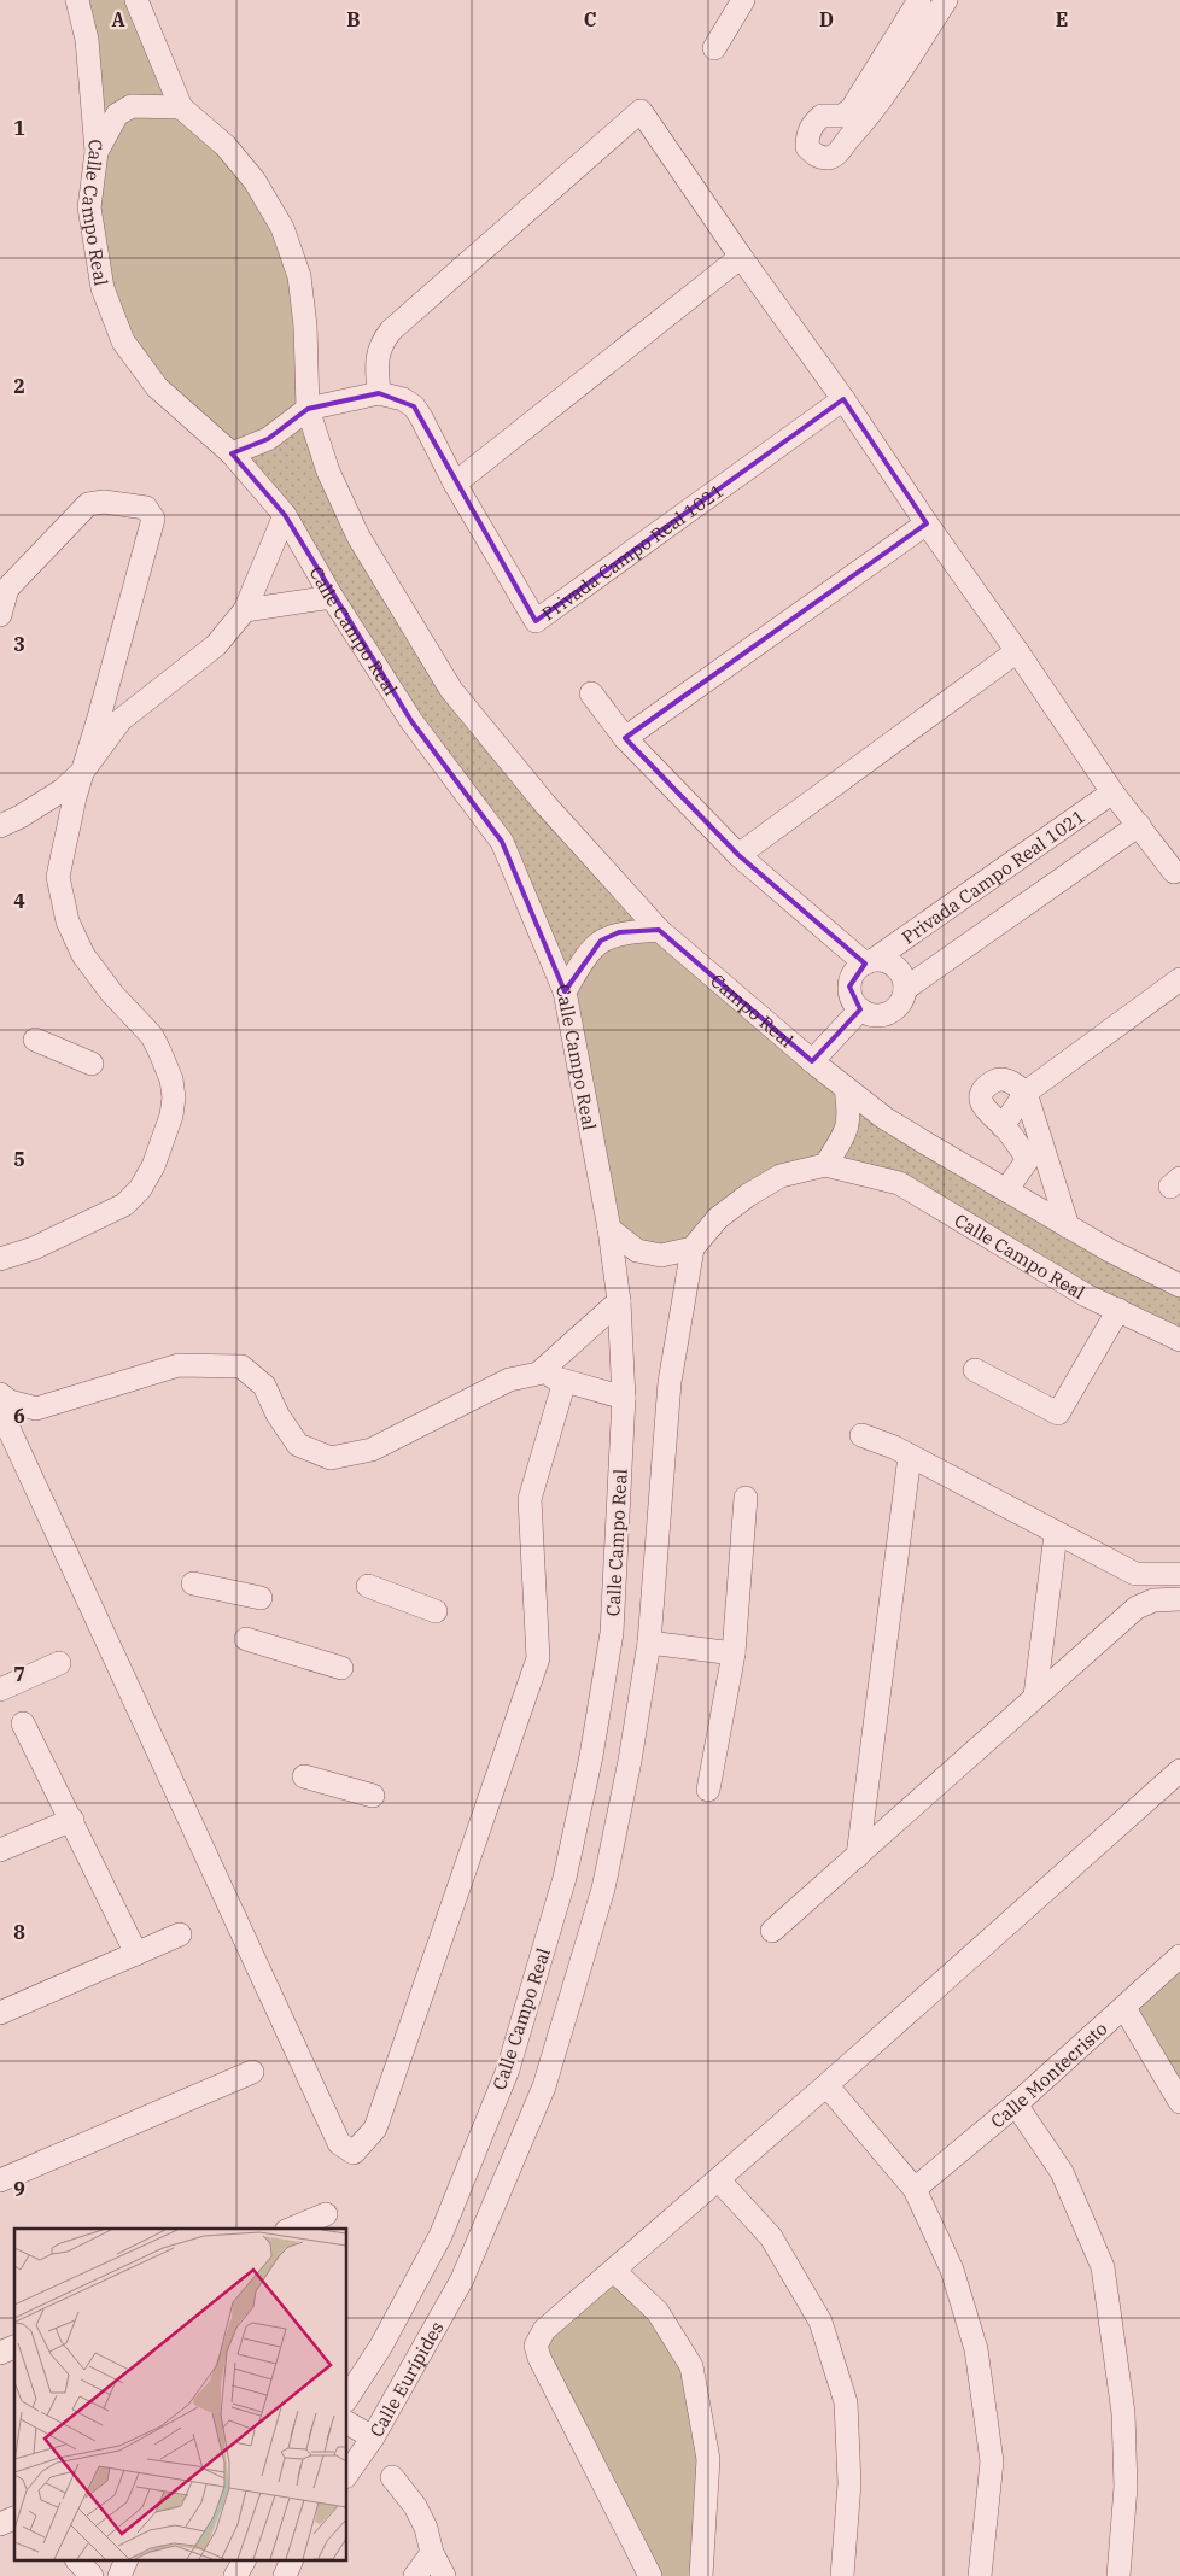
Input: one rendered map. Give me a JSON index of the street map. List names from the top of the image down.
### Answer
{
  "streets": {
    "street": [
      "Calle Campo Real",
      "Privada Campo Real 1021",
      "Campo Real",
      "Calle Montecristo",
      "Calle Eurípides"
    ]
  },
  "grid": {
    "columns": [
      "A",
      "B",
      "C",
      "D",
      "E"
    ],
    "rows": [
      "1",
      "2",
      "3",
      "4",
      "5",
      "6",
      "7",
      "8",
      "9"
    ]
  }
}
